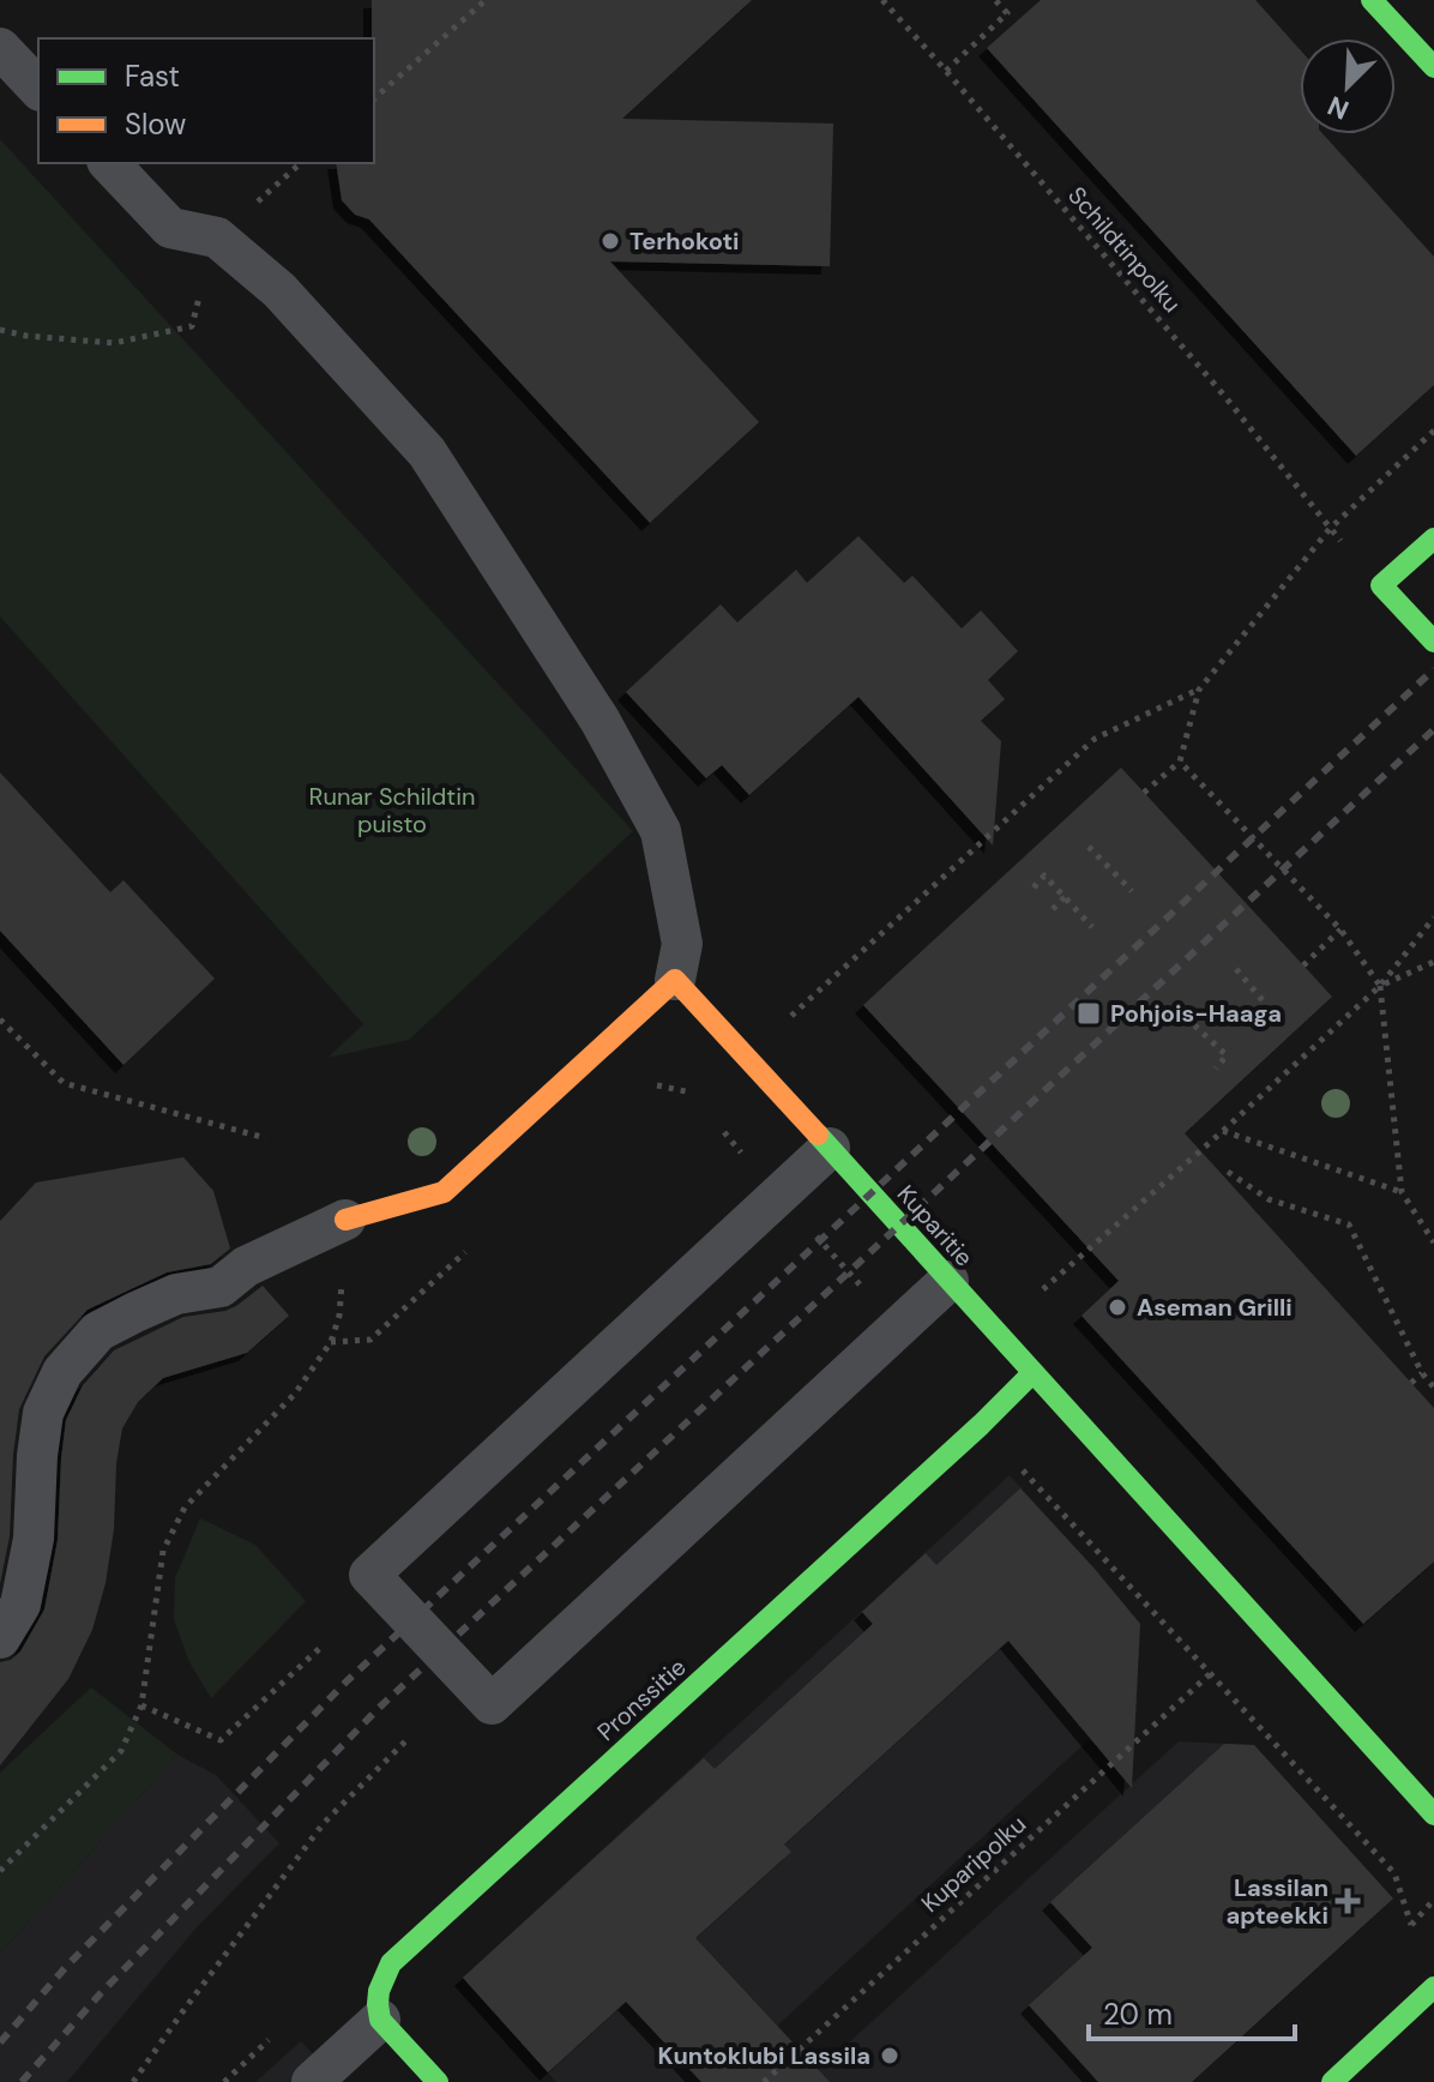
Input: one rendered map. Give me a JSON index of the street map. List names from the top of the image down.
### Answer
{
  "streets": {
    "street": ["Kuparitie", "Pronssitie"],
    "path": ["Schildtinpolku", "Kuparipolku"]
  },
  "crossings": [
    ["Kuparitie", "Pronssitie"]
  ],
  "parks": ["Runar Schildtin puisto"],
  "places": {
    "other": ["Terhokoti", "Aseman Grilli", "Kuntoklubi Lassila"],
    "transit": ["Pohjois-Haaga"],
    "health": ["Lassilan apteekki"]
  },
  "legend": ["Fast", "Slow"],
  "scale_bar": "20 m",
  "north": "bottom left"
}
